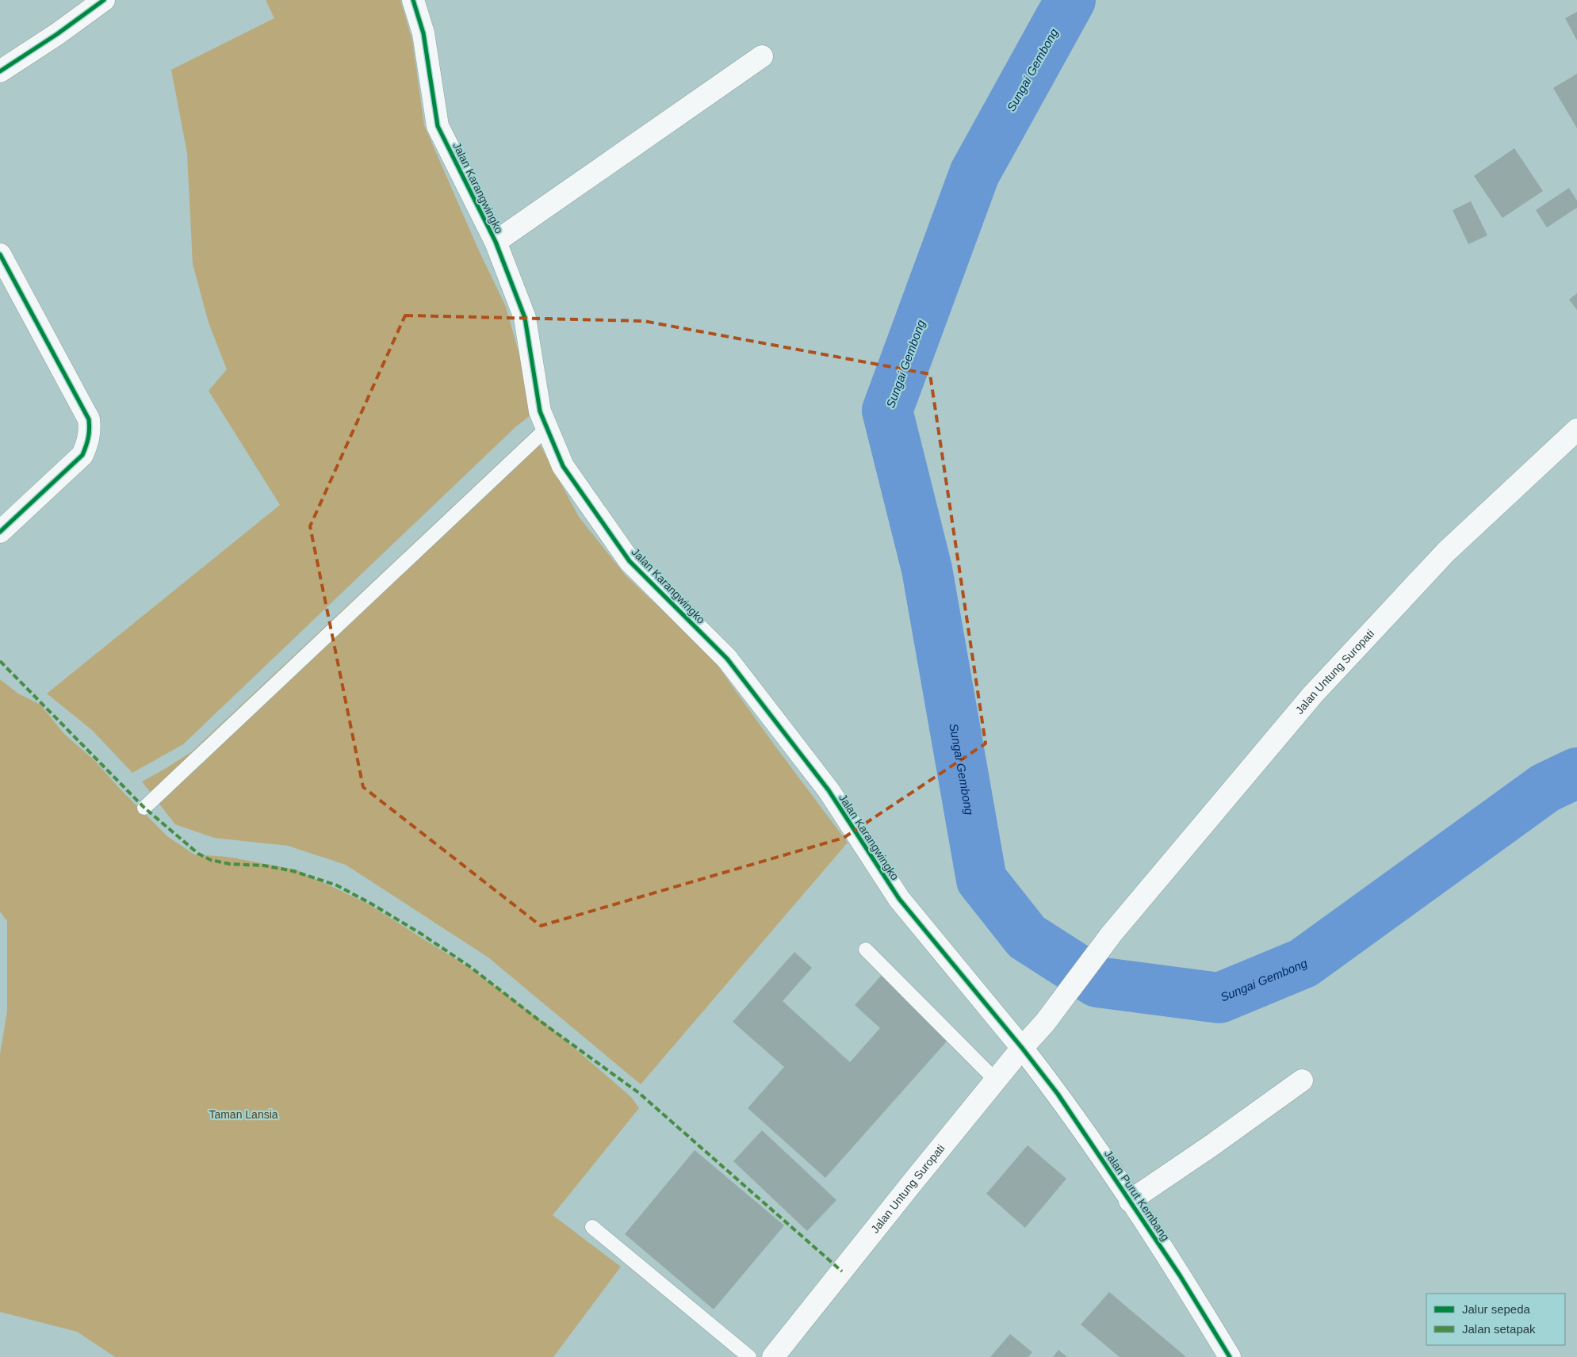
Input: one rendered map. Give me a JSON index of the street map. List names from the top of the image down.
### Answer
{
  "streets": {
    "main road": ["Jalan Karangwingko", "Jalan Untung Suropati", "Jalan Purut Kembang"]
  },
  "crossings": [
    ["Jalan Karangwingko", "Jalan Untung Suropati"],
    ["Jalan Karangwingko", "Jalan Purut Kembang"],
    ["Jalan Untung Suropati", "Jalan Purut Kembang"]
  ],
  "water": ["Sungai Gembong"],
  "parks": ["Taman Lansia"],
  "legend": ["Jalur sepeda", "Jalan setapak"]
}
